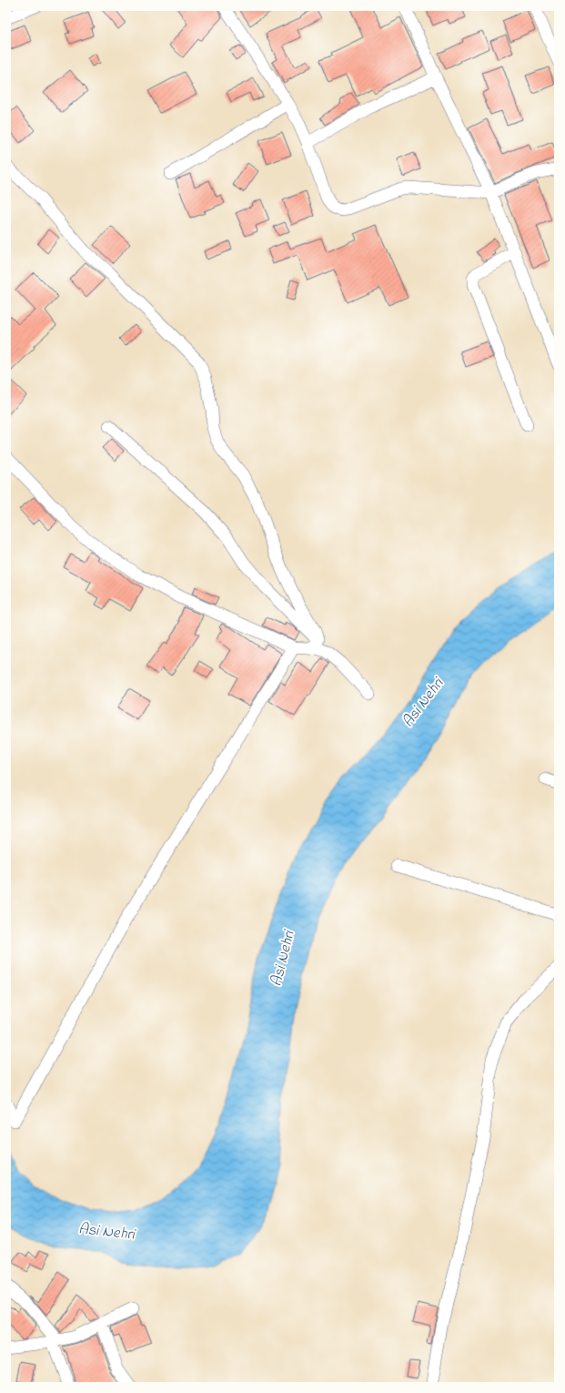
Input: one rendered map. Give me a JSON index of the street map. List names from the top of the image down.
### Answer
{
  "water": ["Asi Nehri"]
}
